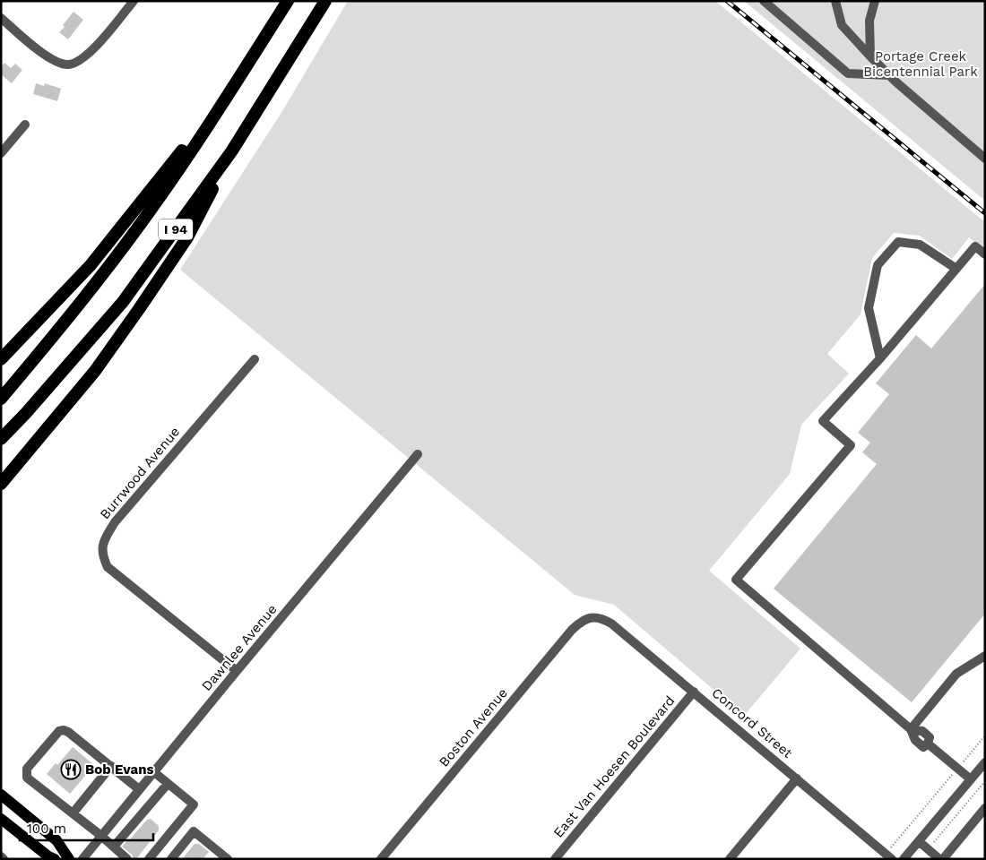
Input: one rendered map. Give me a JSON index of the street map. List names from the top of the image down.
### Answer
{
  "streets": {
    "highway": ["I 94"],
    "street": [
      "Burrwood Avenue",
      "Dawnlee Avenue",
      "Concord Street",
      "Boston Avenue",
      "East Van Hoesen Boulevard"
    ]
  },
  "crossings": [
    ["Burrwood Avenue", "Dawnlee Avenue"],
    ["Concord Street", "Boston Avenue"],
    ["Concord Street", "East Van Hoesen Boulevard"]
  ],
  "parks": ["Portage Creek Bicentennial Park"],
  "places": {
    "restaurant": ["Bob Evans"]
  },
  "scale_bar": "100 m"
}
